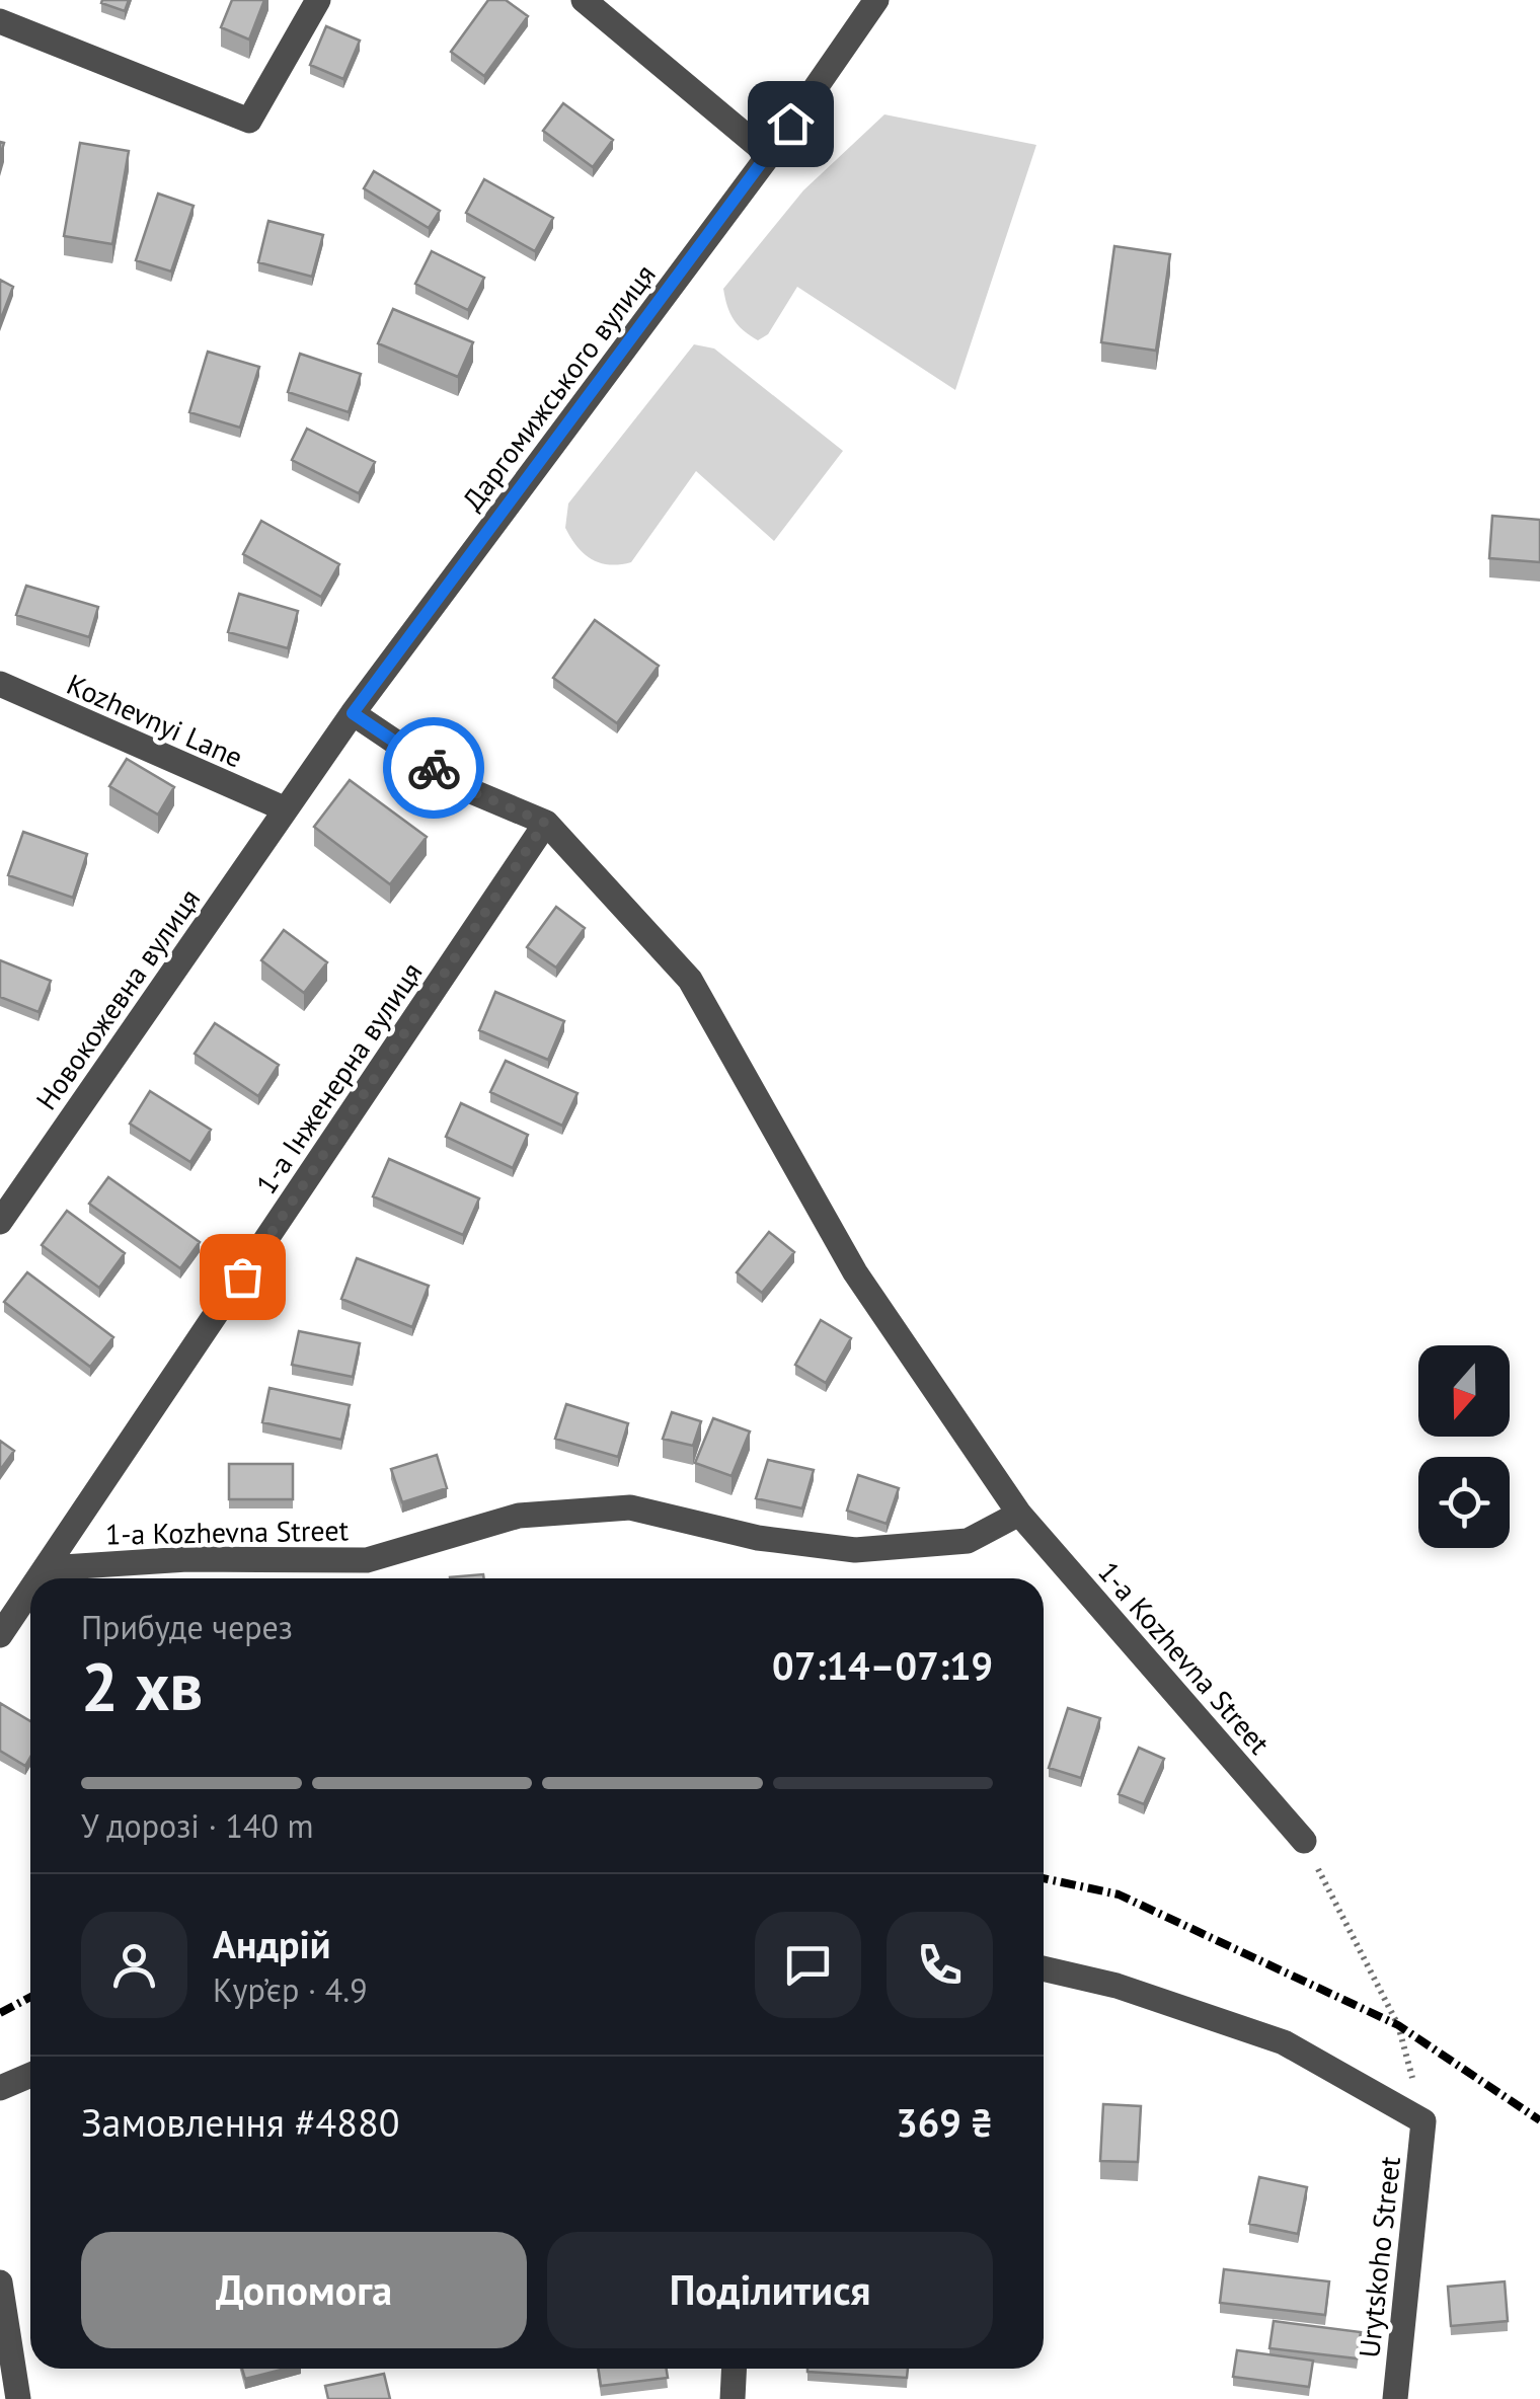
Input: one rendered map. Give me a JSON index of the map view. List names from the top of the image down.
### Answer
{
  "streets": {
    "street": [
      "Даргомижського вулиця",
      "Kozhevnyi Lane",
      "Новокожевна вулиця",
      "1-а Інженерна вулиця",
      "1-a Kozhevna Street",
      "Urytskoho Street"
    ]
  },
  "crossings": [
    ["Даргомижського вулиця", "Kozhevnyi Lane"],
    ["Даргомижського вулиця", "Новокожевна вулиця"],
    ["Даргомижського вулиця", "1-a Kozhevna Street"],
    ["Kozhevnyi Lane", "Новокожевна вулиця"],
    ["1-а Інженерна вулиця", "1-a Kozhevna Street"]
  ],
  "north": "bottom",
  "page": {
    "heading": ["2 хв", "Прибуде через", "07:14–07:19"],
    "panel": [
      "Андрій",
      "Кур’єр · 4.9",
      "Замовлення #4880",
      "369 ₴"
    ],
    "bar": "У дорозі · 140 m",
    "buttons": ["Допомога", "Поділитися"]
  }
}
